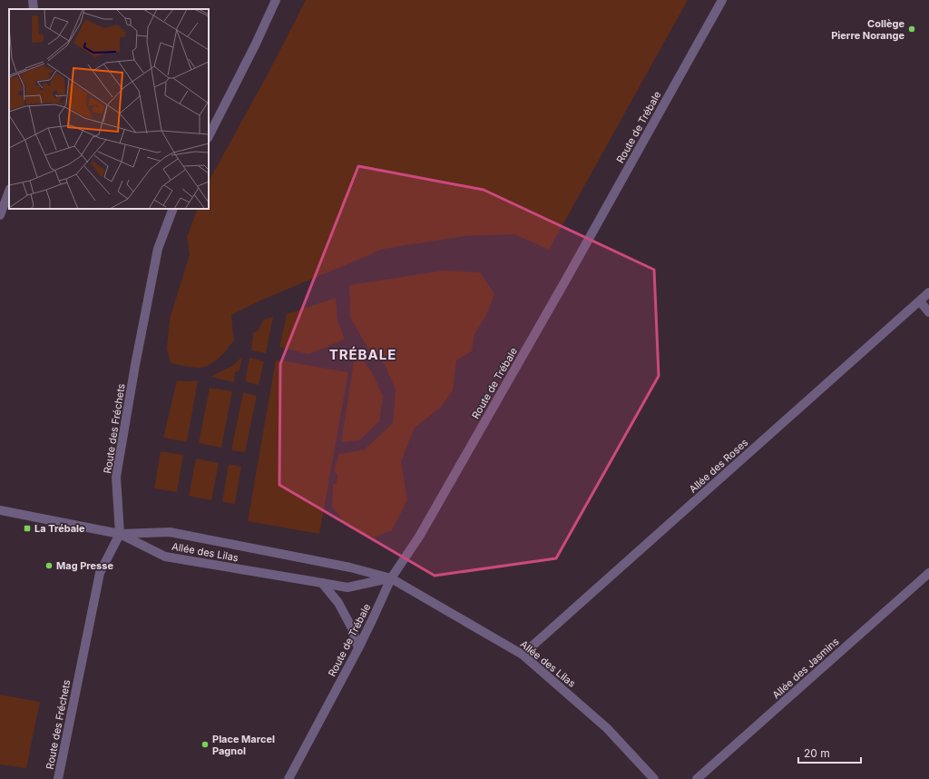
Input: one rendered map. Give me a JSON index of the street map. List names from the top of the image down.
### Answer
{
  "streets": {
    "street": [
      "Route de Trébale",
      "Route des Fréchets",
      "Allée des Roses",
      "Allée des Lilas",
      "Allée des Jasmins"
    ]
  },
  "crossings": [
    ["Route de Trébale", "Allée des Lilas"],
    ["Route des Fréchets", "Allée des Lilas"],
    ["Allée des Roses", "Allée des Lilas"]
  ],
  "districts": ["TRÉBALE"],
  "places": {
    "other": ["Collège Pierre Norange", "Mag Presse", "Place Marcel Pagnol"],
    "transit": ["La Trébale"]
  },
  "scale_bar": "20 m"
}
